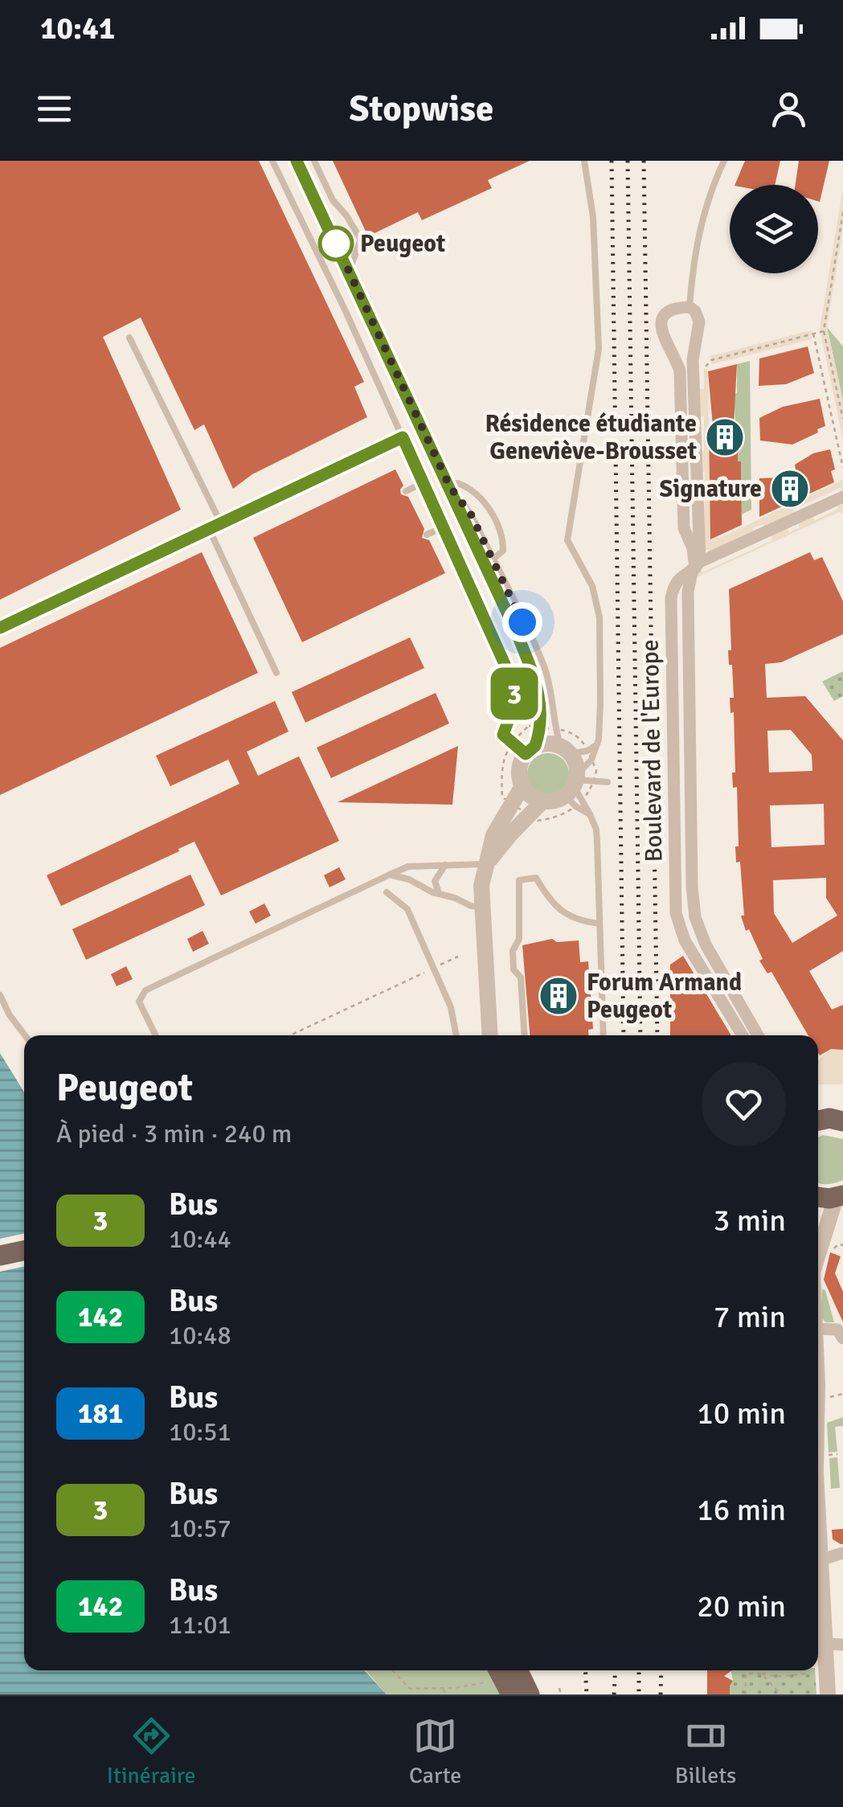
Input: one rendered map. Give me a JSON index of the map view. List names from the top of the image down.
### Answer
{
  "streets": {
    "street": ["Boulevard de l'Europe"]
  },
  "places": {
    "other": ["Peugeot"],
    "building": ["Résidence étudiante Geneviève-Brousset", "Signature", "Forum Armand Peugeot"]
  },
  "lines": ["bus line 3"],
  "page": {
    "status": "10:41",
    "header": "Stopwise",
    "on_map": "3",
    "heading": ["Peugeot", "À pied · 3 min · 240 m"],
    "list": [
      {
        "mark": "3",
        "name": "Bus",
        "note": "10:44",
        "value": "3 min"
      },
      {
        "mark": "142",
        "name": "Bus",
        "note": "10:48",
        "value": "7 min"
      },
      {
        "mark": "181",
        "name": "Bus",
        "note": "10:51",
        "value": "10 min"
      },
      {
        "mark": "3",
        "name": "Bus",
        "note": "10:57",
        "value": "16 min"
      },
      {
        "mark": "142",
        "name": "Bus",
        "note": "11:01",
        "value": "20 min"
      }
    ],
    "tabs": ["Itinéraire", "Carte", "Billets"]
  }
}
